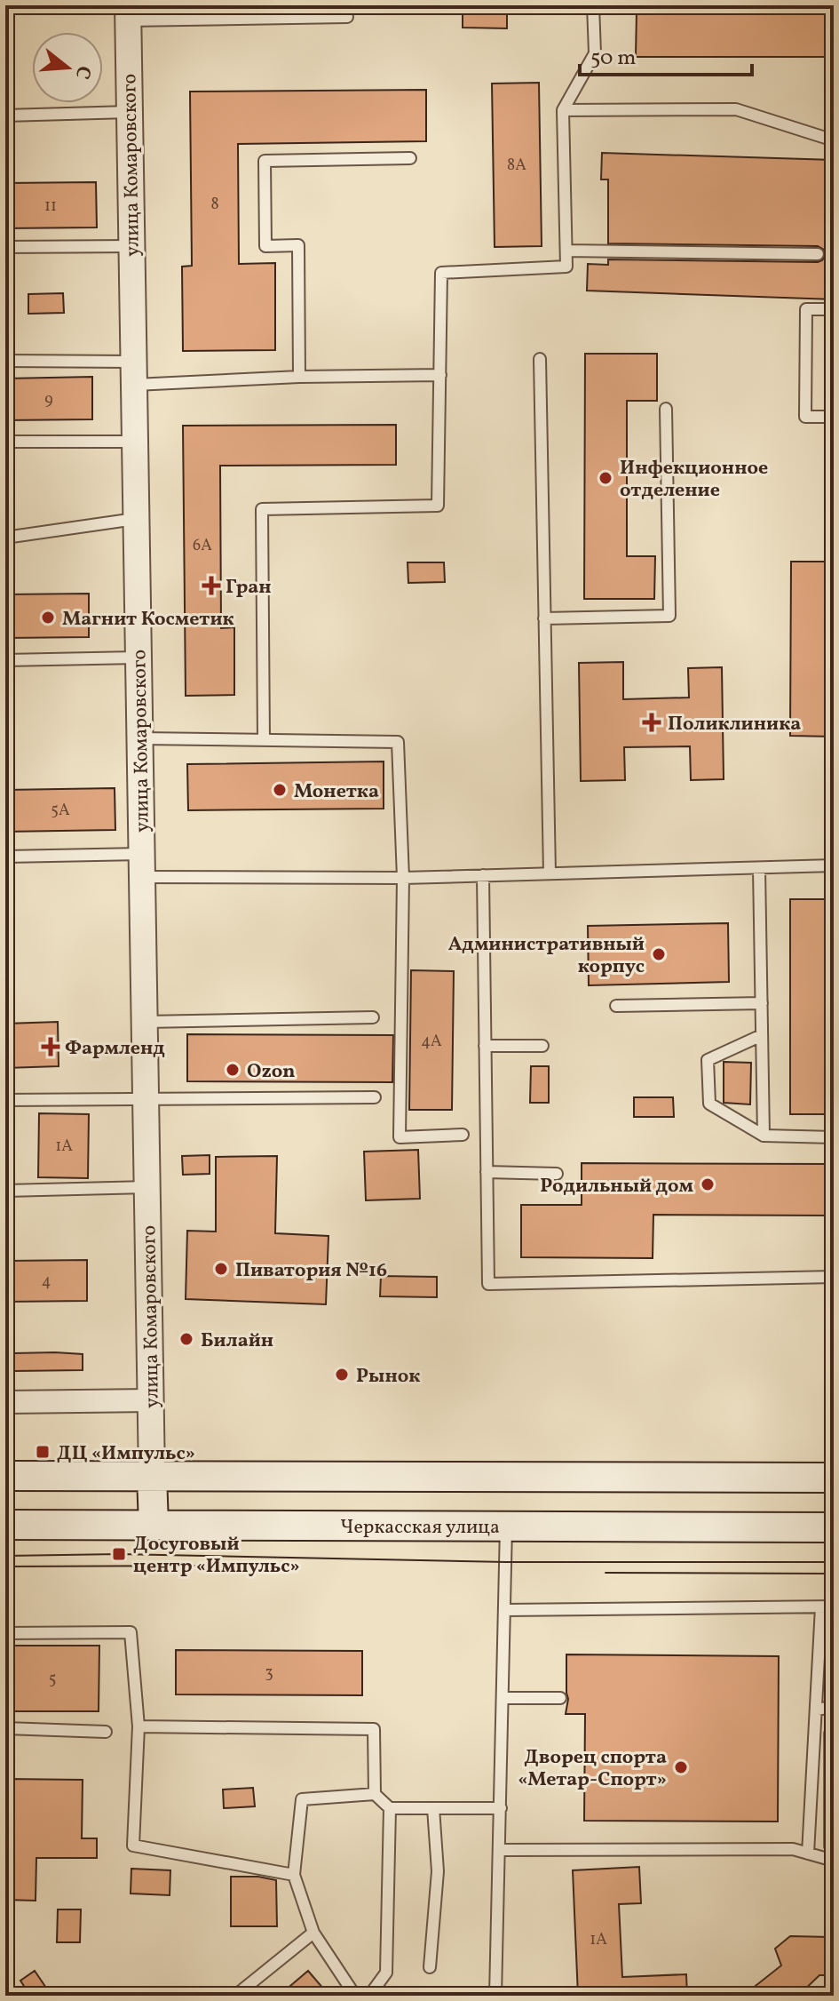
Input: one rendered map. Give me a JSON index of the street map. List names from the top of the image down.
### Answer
{
  "streets": {
    "main road": ["Черкасская улица"],
    "street": ["улица Комаровского"]
  },
  "places": {
    "other": [
      "Инфекционное отделение",
      "Магнит Косметик",
      "Монетка",
      "Административный корпус",
      "Ozon",
      "Родильный дом",
      "Пиватория №16",
      "Билайн",
      "Рынок",
      "Дворец спорта «Метар-Спорт»"
    ],
    "health": ["Гран", "Поликлиника", "Фармленд"],
    "transit": ["ДЦ «Импульс»", "Досуговый центр «Импульс»"]
  },
  "house_numbers": [
    "8А",
    "8",
    "11",
    "9",
    "6А",
    "5А",
    "4А",
    "1А",
    "4",
    "3",
    "5",
    "1А"
  ],
  "scale_bar": "50 m",
  "north": "right"
}
